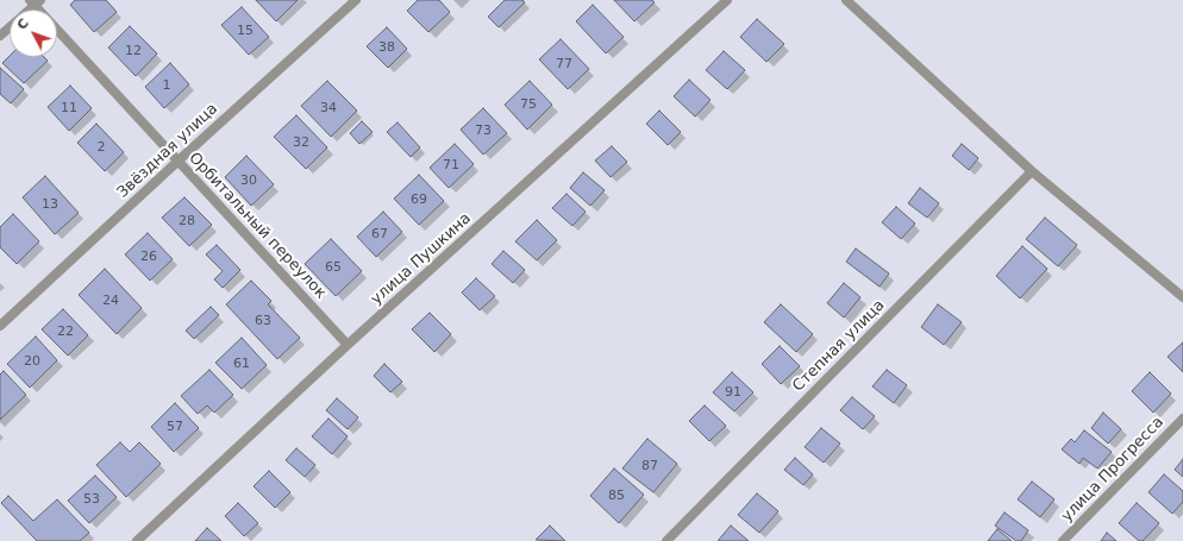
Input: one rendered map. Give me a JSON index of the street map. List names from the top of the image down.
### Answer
{
  "streets": {
    "street": [
      "Звёздная улица",
      "Орбитальный переулок",
      "улица Пушкина",
      "Степная улица",
      "улица Прогресса"
    ]
  },
  "crossings": [
    ["Звёздная улица", "Орбитальный переулок"],
    ["Орбитальный переулок", "улица Пушкина"]
  ],
  "house_numbers": [
    "15",
    "38",
    "12",
    "77",
    "1",
    "75",
    "11",
    "34",
    "73",
    "32",
    "2",
    "71",
    "30",
    "69",
    "13",
    "28",
    "67",
    "26",
    "65",
    "24",
    "63",
    "22",
    "20",
    "61",
    "91",
    "57",
    "87",
    "85",
    "53"
  ],
  "north": "top left"
}
